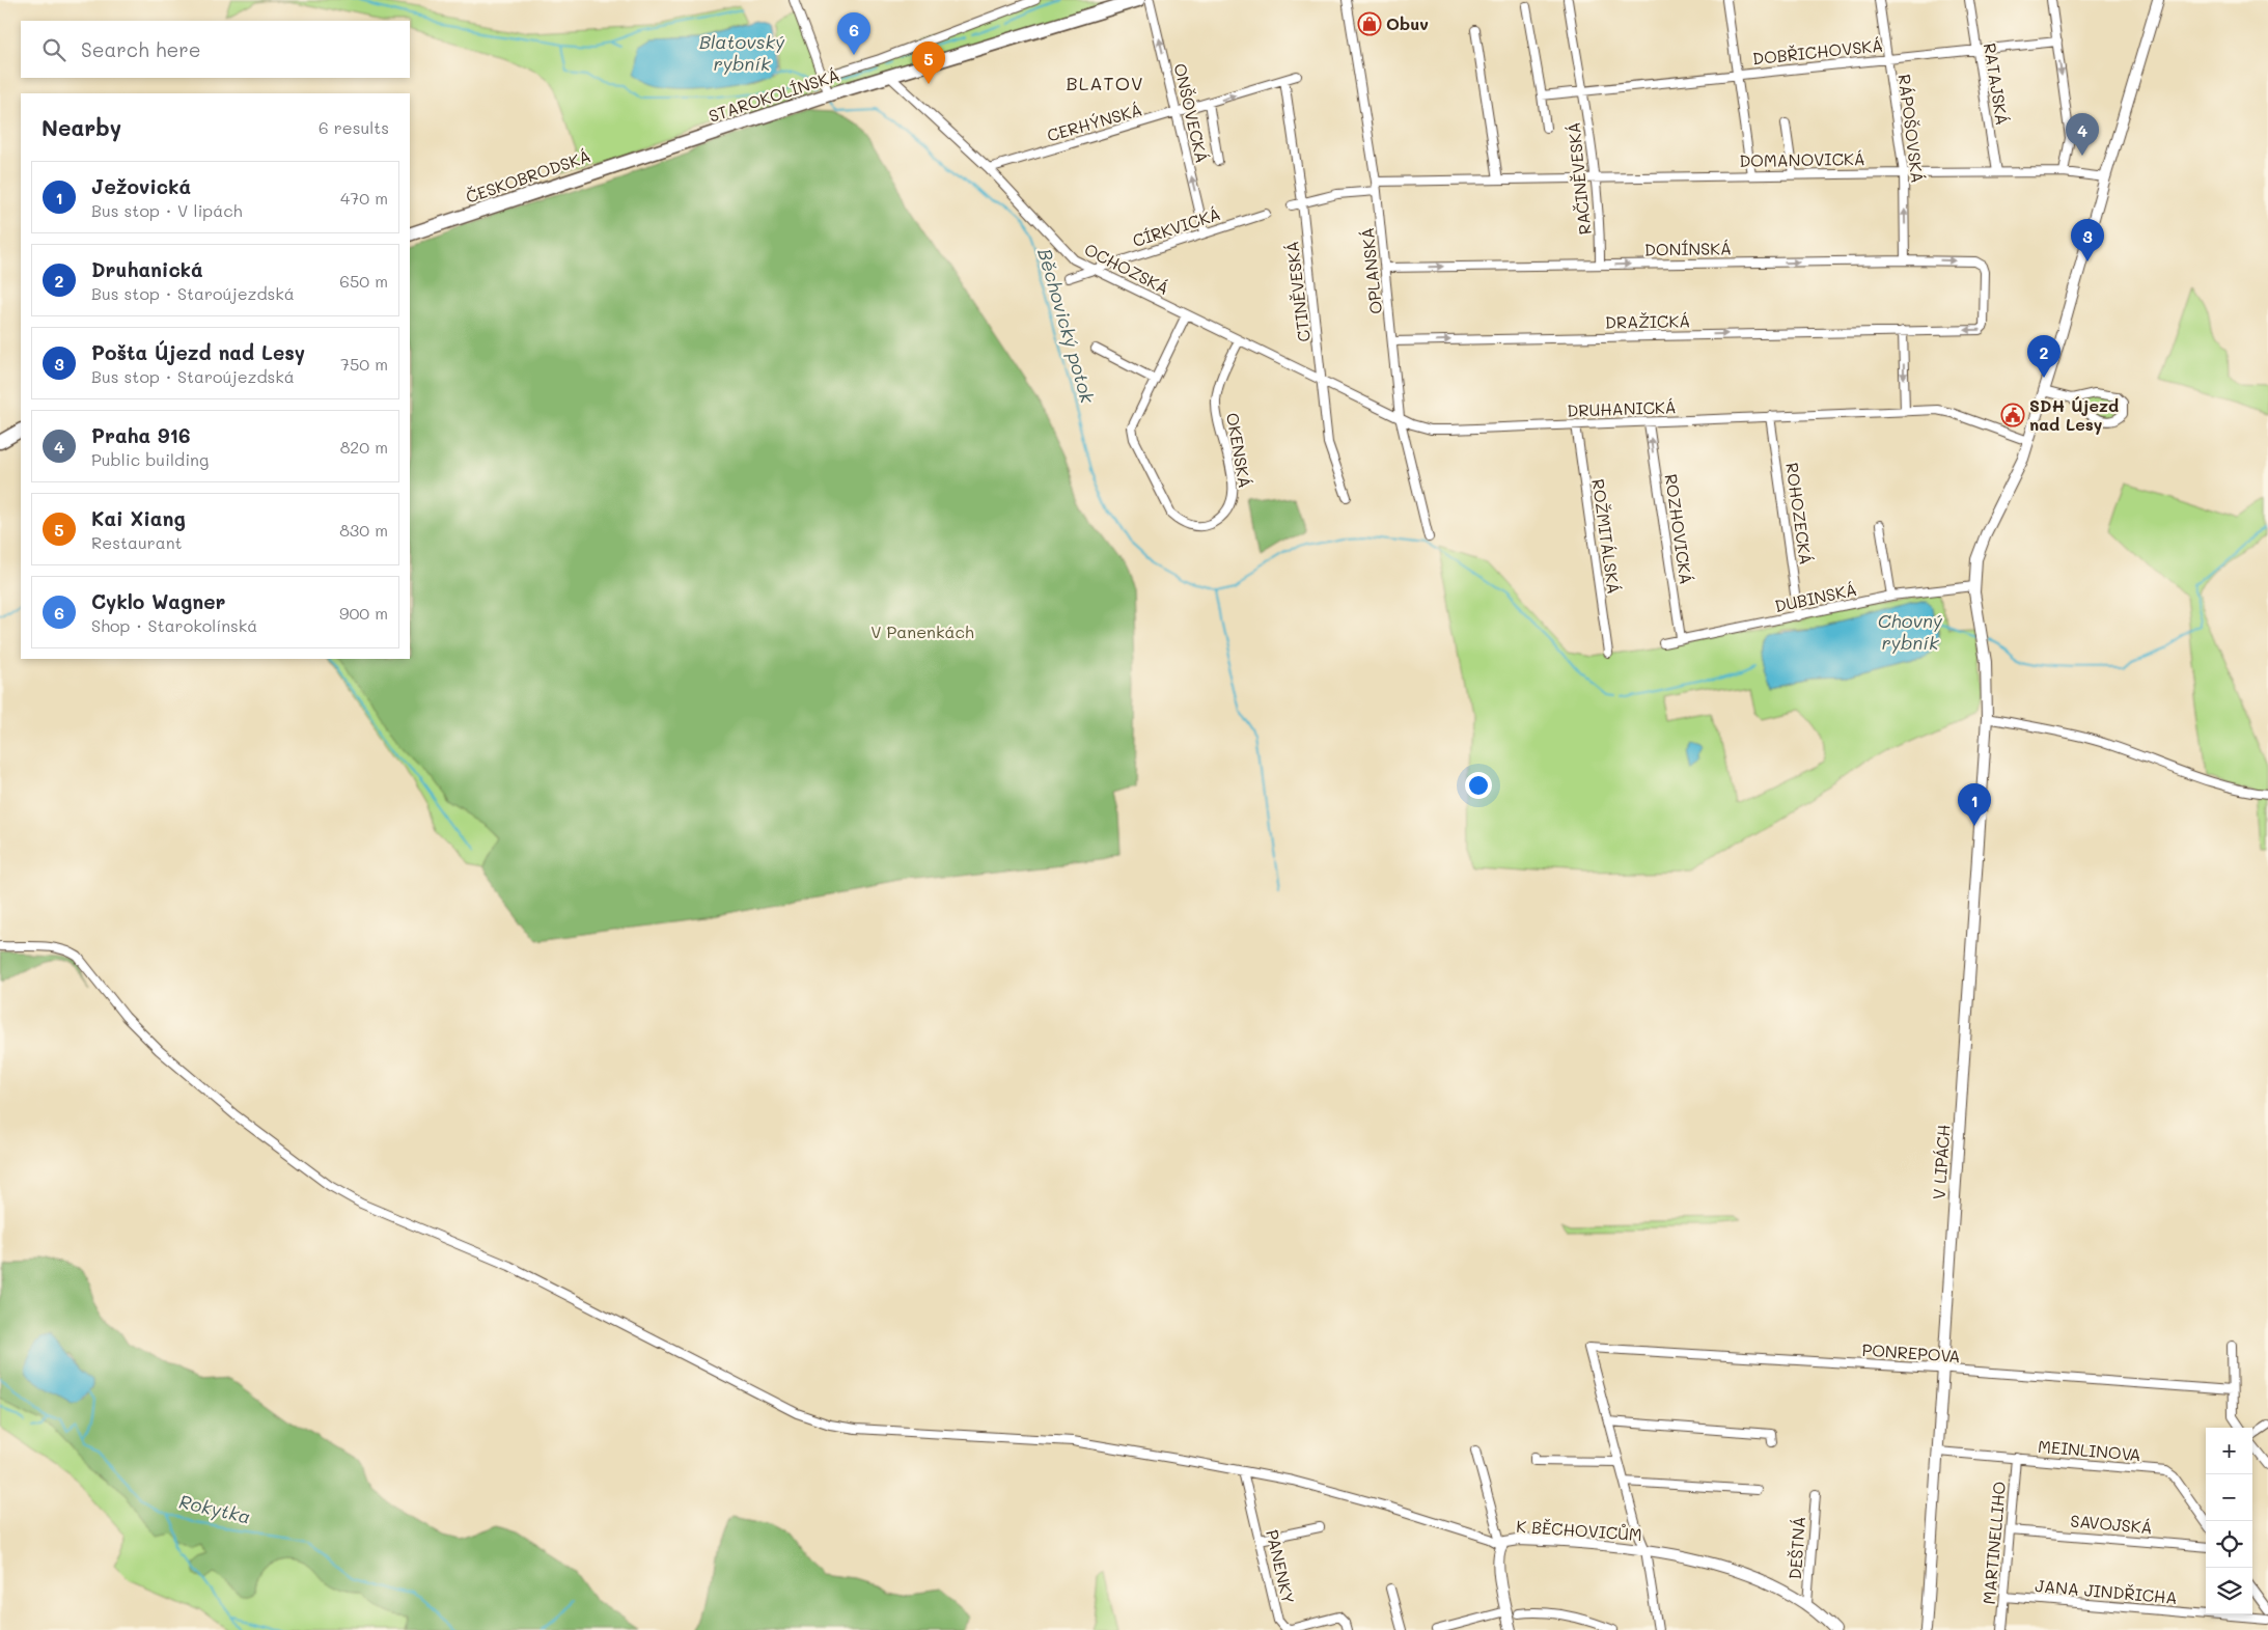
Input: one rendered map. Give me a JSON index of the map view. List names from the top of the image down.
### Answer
{
  "streets": {
    "main road": ["STAROKOLÍNSKÁ", "ČESKOBRODSKÁ"],
    "street": [
      "DOBŘICHOVSKÁ",
      "RATAJSKÁ",
      "ONŠOVECKÁ",
      "CERHÝNSKÁ",
      "RÁPOŠOVSKÁ",
      "DOMANOVICKÁ",
      "RAČINĚVESKÁ",
      "CÍRKVICKÁ",
      "DONÍNSKÁ",
      "OCHOZSKÁ",
      "OPLANSKÁ",
      "CTINĚVESKÁ",
      "DRAŽICKÁ",
      "DRUHANICKÁ",
      "OKENSKÁ",
      "ROHOZECKÁ",
      "ROZHOVICKÁ",
      "ROŽMITÁLSKÁ",
      "DUBINSKÁ",
      "V LIPÁCH",
      "PONREPOVA",
      "MEINLINOVA",
      "SAVOJSKÁ",
      "K BĚCHOVICŮM",
      "MARTINELLIHO",
      "DEŠTNÁ",
      "PANENKY",
      "JANA JINDŘICHA"
    ]
  },
  "crossings": [
    ["DOBŘICHOVSKÁ", "RATAJSKÁ"],
    ["DOBŘICHOVSKÁ", "RÁPOŠOVSKÁ"],
    ["DOBŘICHOVSKÁ", "RAČINĚVESKÁ"],
    ["RATAJSKÁ", "DOMANOVICKÁ"],
    ["STAROKOLÍNSKÁ", "ČESKOBRODSKÁ"],
    ["STAROKOLÍNSKÁ", "OCHOZSKÁ"],
    ["ONŠOVECKÁ", "CERHÝNSKÁ"],
    ["ONŠOVECKÁ", "CÍRKVICKÁ"],
    ["CERHÝNSKÁ", "OCHOZSKÁ"],
    ["CERHÝNSKÁ", "CTINĚVESKÁ"],
    ["RÁPOŠOVSKÁ", "DOMANOVICKÁ"],
    ["RÁPOŠOVSKÁ", "DONÍNSKÁ"],
    ["DOMANOVICKÁ", "RAČINĚVESKÁ"],
    ["DOMANOVICKÁ", "OPLANSKÁ"],
    ["DOMANOVICKÁ", "V LIPÁCH"],
    ["RAČINĚVESKÁ", "DONÍNSKÁ"],
    ["CÍRKVICKÁ", "OCHOZSKÁ"],
    ["DONÍNSKÁ", "OPLANSKÁ"],
    ["DONÍNSKÁ", "DRAŽICKÁ"],
    ["OCHOZSKÁ", "OPLANSKÁ"],
    ["OCHOZSKÁ", "CTINĚVESKÁ"],
    ["OCHOZSKÁ", "DRUHANICKÁ"],
    ["OCHOZSKÁ", "OKENSKÁ"],
    ["OPLANSKÁ", "DRAŽICKÁ"],
    ["OPLANSKÁ", "DRUHANICKÁ"],
    ["DRUHANICKÁ", "ROHOZECKÁ"],
    ["DRUHANICKÁ", "ROZHOVICKÁ"],
    ["DRUHANICKÁ", "ROŽMITÁLSKÁ"],
    ["DRUHANICKÁ", "V LIPÁCH"],
    ["ROHOZECKÁ", "DUBINSKÁ"],
    ["ROZHOVICKÁ", "DUBINSKÁ"],
    ["DUBINSKÁ", "V LIPÁCH"],
    ["V LIPÁCH", "PONREPOVA"],
    ["V LIPÁCH", "MEINLINOVA"],
    ["MEINLINOVA", "MARTINELLIHO"],
    ["SAVOJSKÁ", "MARTINELLIHO"],
    ["K BĚCHOVICŮM", "DEŠTNÁ"],
    ["K BĚCHOVICŮM", "PANENKY"],
    ["MARTINELLIHO", "JANA JINDŘICHA"]
  ],
  "one_way": ["ONŠOVECKÁ", "DONÍNSKÁ", "ROZHOVICKÁ"],
  "districts": ["BLATOV"],
  "water": [
    "Blatovský rybník",
    "Běchovický potok",
    "Chovný rybník",
    "Rokytka"
  ],
  "parks": ["V Panenkách"],
  "places": {
    "shop": ["Obuv"],
    "public building": ["SDH Újezd nad Lesy"]
  },
  "page": {
    "pins": [
      "6",
      "5",
      "4",
      "3",
      "2",
      "1"
    ],
    "search": "Search here",
    "heading": ["Nearby", "6 results"],
    "list": [
      {
        "mark": "1",
        "name": "Ježovická",
        "note": "Bus stop · V lipách",
        "value": "470 m"
      },
      {
        "mark": "2",
        "name": "Druhanická",
        "note": "Bus stop · Staroújezdská",
        "value": "650 m"
      },
      {
        "mark": "3",
        "name": "Pošta Újezd nad Lesy",
        "note": "Bus stop · Staroújezdská",
        "value": "750 m"
      },
      {
        "mark": "4",
        "name": "Praha 916",
        "note": "Public building",
        "value": "820 m"
      },
      {
        "mark": "5",
        "name": "Kai Xiang",
        "note": "Restaurant",
        "value": "830 m"
      },
      {
        "mark": "6",
        "name": "Cyklo Wagner",
        "note": "Shop · Starokolínská",
        "value": "900 m"
      }
    ],
    "map_buttons": ["+", "−"]
  }
}
